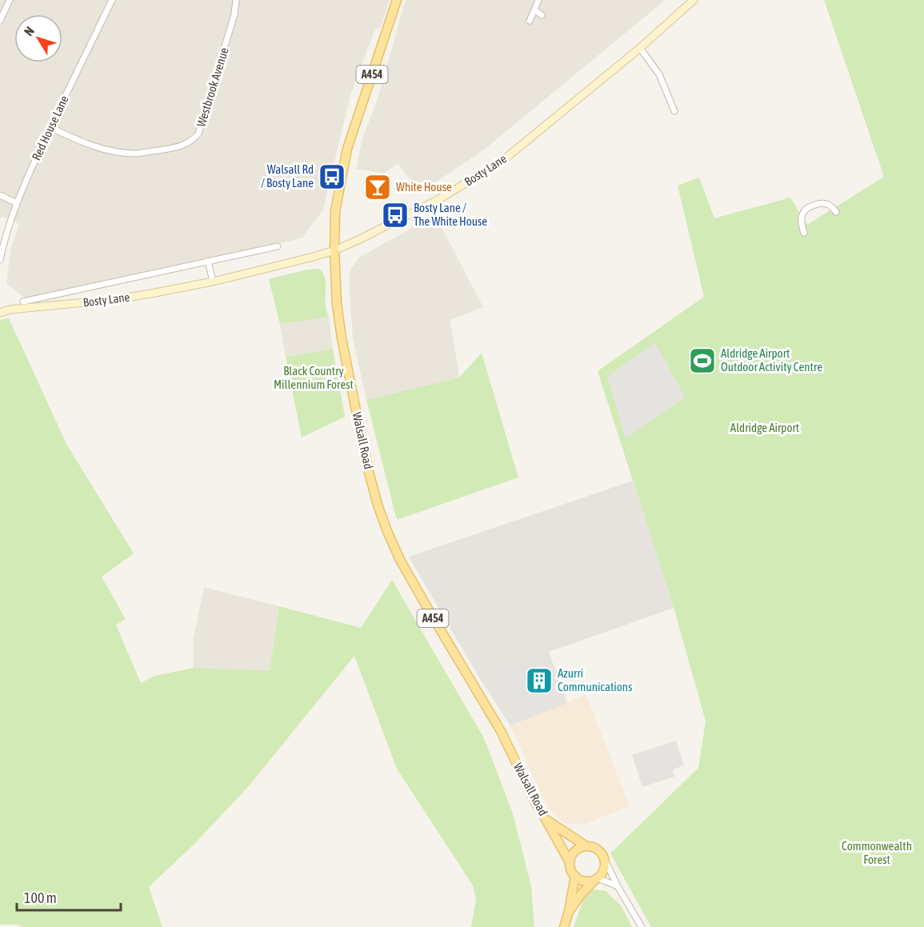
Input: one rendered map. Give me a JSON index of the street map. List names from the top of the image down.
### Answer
{
  "streets": {
    "main road": ["A454", "Bosty Lane", "Walsall Road"],
    "street": ["Westbrook Avenue", "Red House Lane"]
  },
  "crossings": [
    ["Westbrook Avenue", "Red House Lane"],
    ["Bosty Lane", "Walsall Road"]
  ],
  "parks": ["Black Country Millennium Forest", "Aldridge Airport", "Commonwealth Forest"],
  "places": {
    "bus stop": ["Walsall Rd / Bosty Lane", "Bosty Lane / The White House"],
    "bar": ["White House"],
    "sports": ["Aldridge Airport Outdoor Activity Centre"],
    "building": ["Azurri Communications"]
  },
  "scale_bar": "100 m",
  "north": "top left"
}
